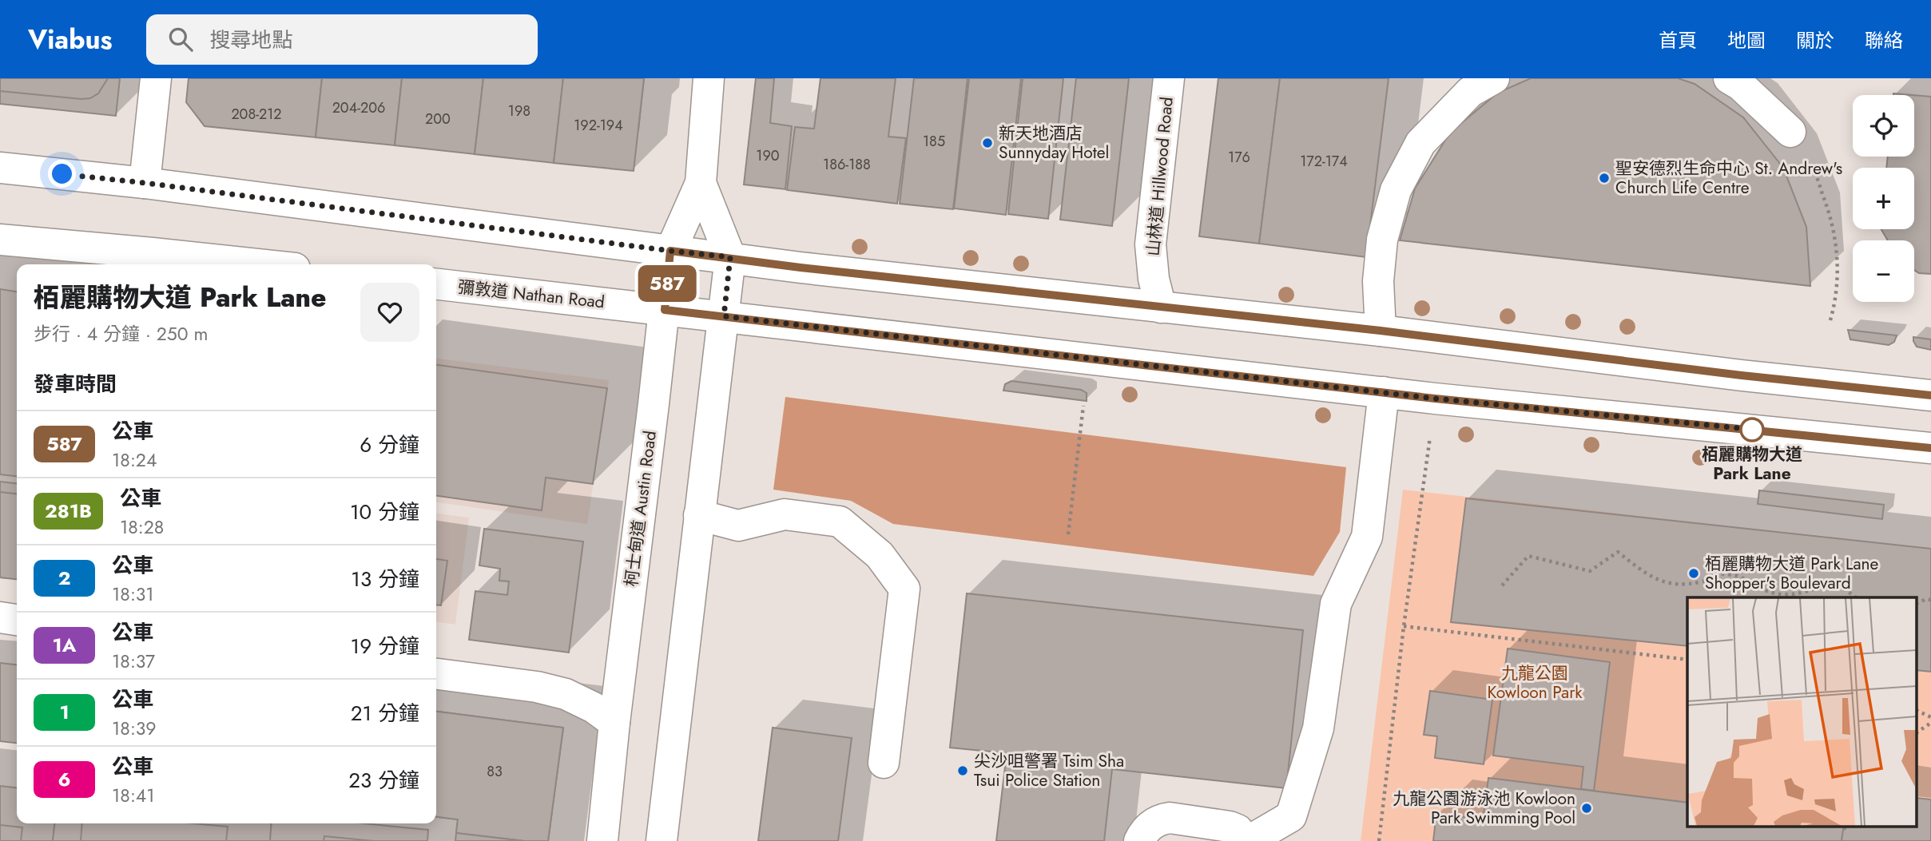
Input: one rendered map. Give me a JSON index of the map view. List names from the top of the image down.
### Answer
{
  "streets": {
    "main road": ["山林道 Hillwood Road", "彌敦道 Nathan Road", "柯士甸道 Austin Road"]
  },
  "crossings": [
    ["彌敦道 Nathan Road", "柯士甸道 Austin Road"]
  ],
  "parks": ["九龍公園 Kowloon Park"],
  "places": [
    "新天地酒店 Sunnyday Hotel",
    "聖安德烈生命中心 St. Andrew's Church Life Centre",
    "栢麗購物大道 Park Lane",
    "栢麗購物大道 Park Lane Shopper's Boulevard",
    "尖沙咀警署 Tsim Sha Tsui Police Station",
    "九龍公園游泳池 Kowloon Park Swimming Pool"
  ],
  "lines": ["bus line 587"],
  "house_numbers": [
    "204-206",
    "198",
    "208-212",
    "200",
    "192-194",
    "185",
    "190",
    "176",
    "172-174",
    "186-188",
    "83"
  ],
  "page": {
    "header": "Viabus",
    "search": "搜尋地點",
    "nav": [
      "首頁",
      "地圖",
      "關於",
      "聯絡"
    ],
    "on_map": "587",
    "map_buttons": ["+", "−"],
    "heading": [
      ["栢麗購物大道 Park Lane", "步行 · 4 分鐘 · 250 m"],
      "發車時間"
    ],
    "list": [
      {
        "mark": "587",
        "name": "公車",
        "note": "18:24",
        "value": "6 分鐘"
      },
      {
        "mark": "281B",
        "name": "公車",
        "note": "18:28",
        "value": "10 分鐘"
      },
      {
        "mark": "2",
        "name": "公車",
        "note": "18:31",
        "value": "13 分鐘"
      },
      {
        "mark": "1A",
        "name": "公車",
        "note": "18:37",
        "value": "19 分鐘"
      },
      {
        "mark": "1",
        "name": "公車",
        "note": "18:39",
        "value": "21 分鐘"
      },
      {
        "mark": "6",
        "name": "公車",
        "note": "18:41",
        "value": "23 分鐘"
      }
    ]
  }
}
